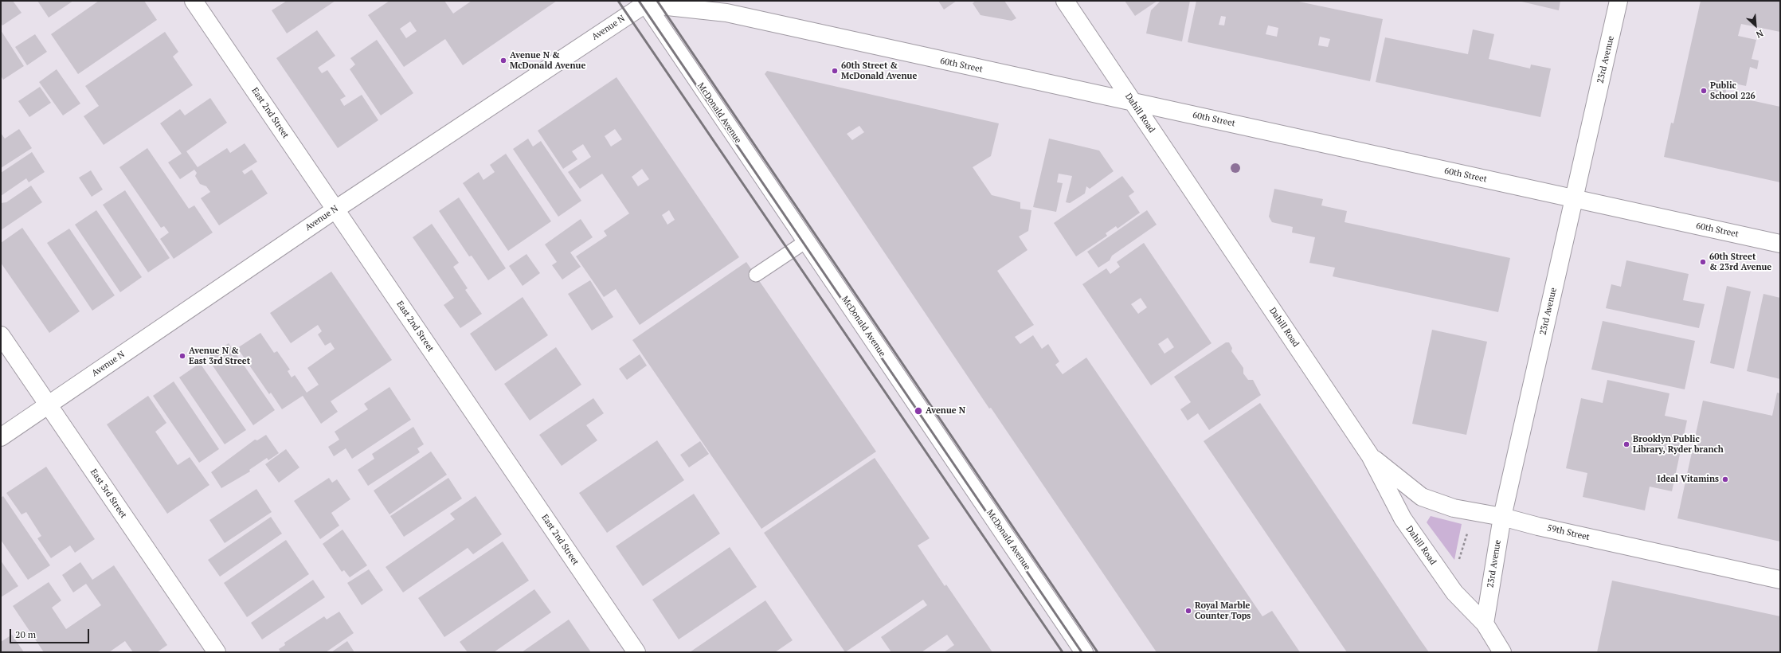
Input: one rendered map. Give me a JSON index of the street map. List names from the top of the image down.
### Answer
{
  "streets": {
    "street": [
      "Avenue N",
      "23rd Avenue",
      "60th Street",
      "East 2nd Street",
      "McDonald Avenue",
      "Dahill Road",
      "East 3rd Street",
      "59th Street"
    ]
  },
  "crossings": [
    ["Avenue N", "60th Street"],
    ["Avenue N", "East 2nd Street"],
    ["Avenue N", "McDonald Avenue"],
    ["Avenue N", "East 3rd Street"],
    ["23rd Avenue", "60th Street"],
    ["23rd Avenue", "Dahill Road"],
    ["23rd Avenue", "59th Street"],
    ["60th Street", "McDonald Avenue"],
    ["60th Street", "Dahill Road"],
    ["Dahill Road", "59th Street"]
  ],
  "places": [
    "Avenue N & McDonald Avenue",
    "60th Street & McDonald Avenue",
    "Public School 226",
    "60th Street & 23rd Avenue",
    "Avenue N & East 3rd Street",
    "Avenue N",
    "Brooklyn Public Library, Ryder branch",
    "Ideal Vitamins",
    "Royal Marble Counter Tops"
  ],
  "scale_bar": "20 m",
  "north": "bottom right"
}
